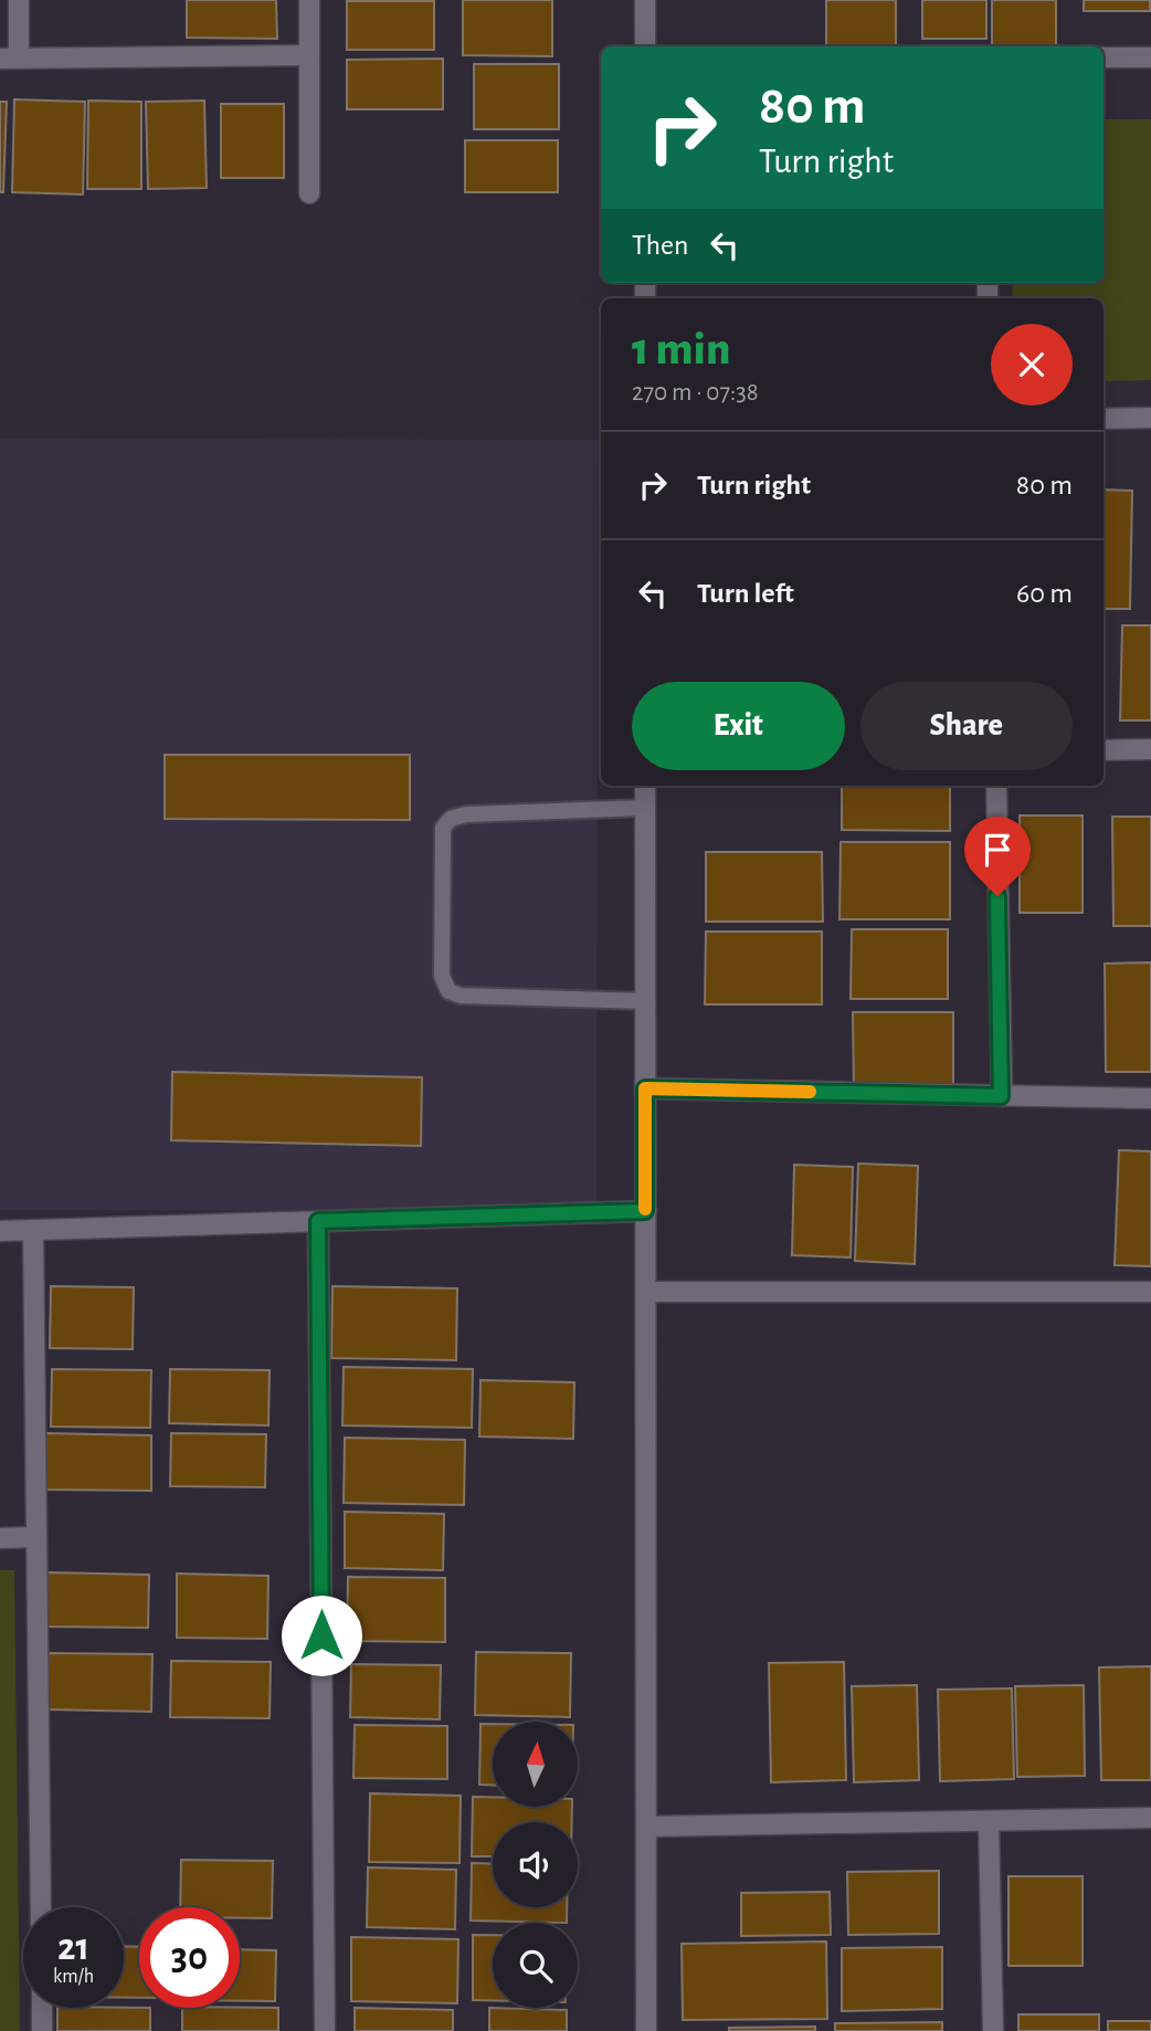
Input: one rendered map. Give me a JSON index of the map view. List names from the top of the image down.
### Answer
{
  "north": "top",
  "page": {
    "turn": ["80 m", "Turn right"],
    "then": "Then",
    "heading": ["1 min", "270 m · 07:38"],
    "list": [
      {
        "name": "Turn right",
        "value": "80 m"
      },
      {
        "name": "Turn left",
        "value": "60 m"
      }
    ],
    "buttons": ["Exit", "Share"],
    "speed": "21 km/h",
    "limit": "30"
  }
}
